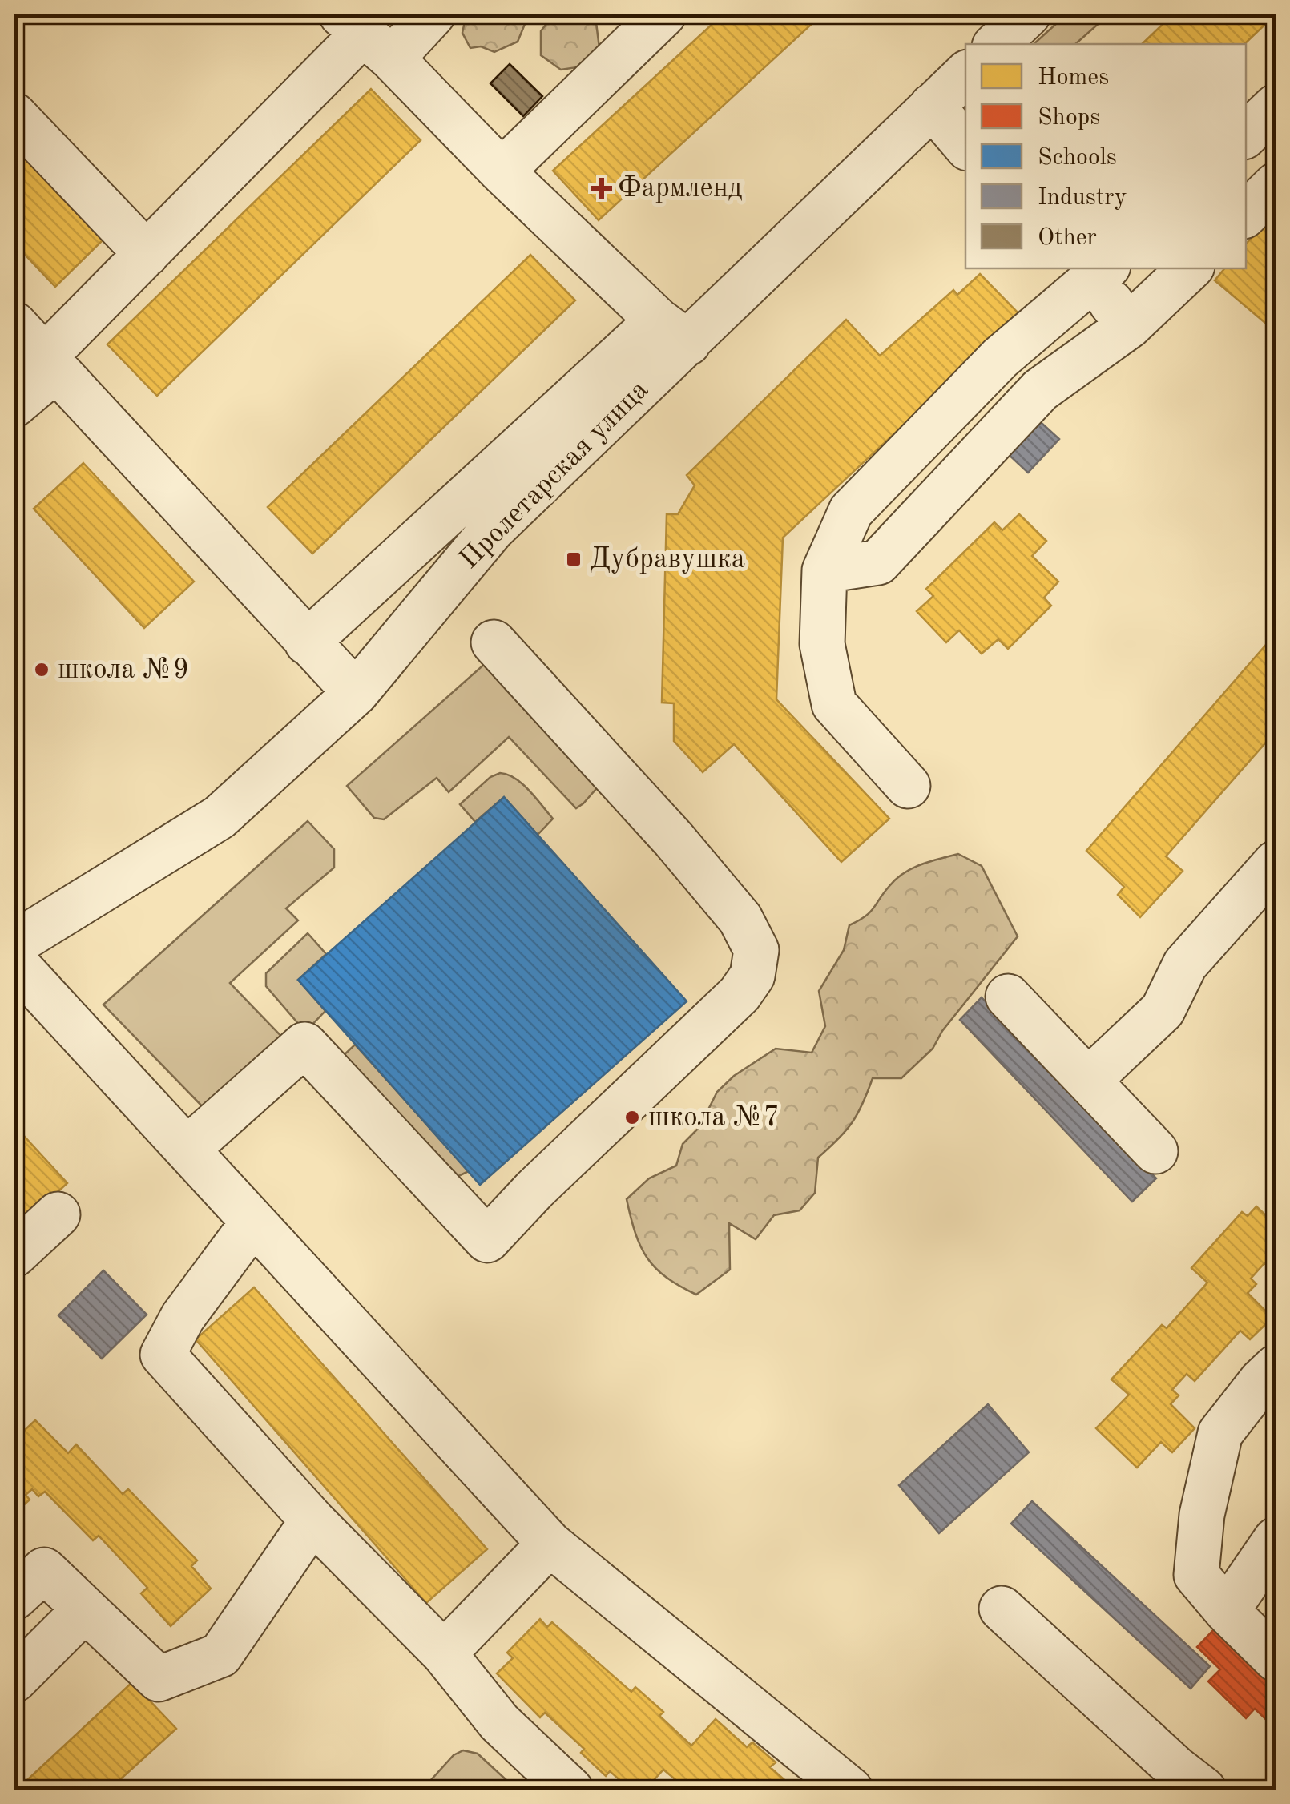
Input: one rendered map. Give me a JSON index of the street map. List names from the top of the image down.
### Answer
{
  "streets": {
    "street": ["Пролетарская улица"]
  },
  "places": {
    "health": ["Фармленд"],
    "transit": ["Дубравушка"],
    "other": ["школа №9", "школа №7"]
  },
  "legend": [
    "Homes",
    "Shops",
    "Schools",
    "Industry",
    "Other"
  ]
}
